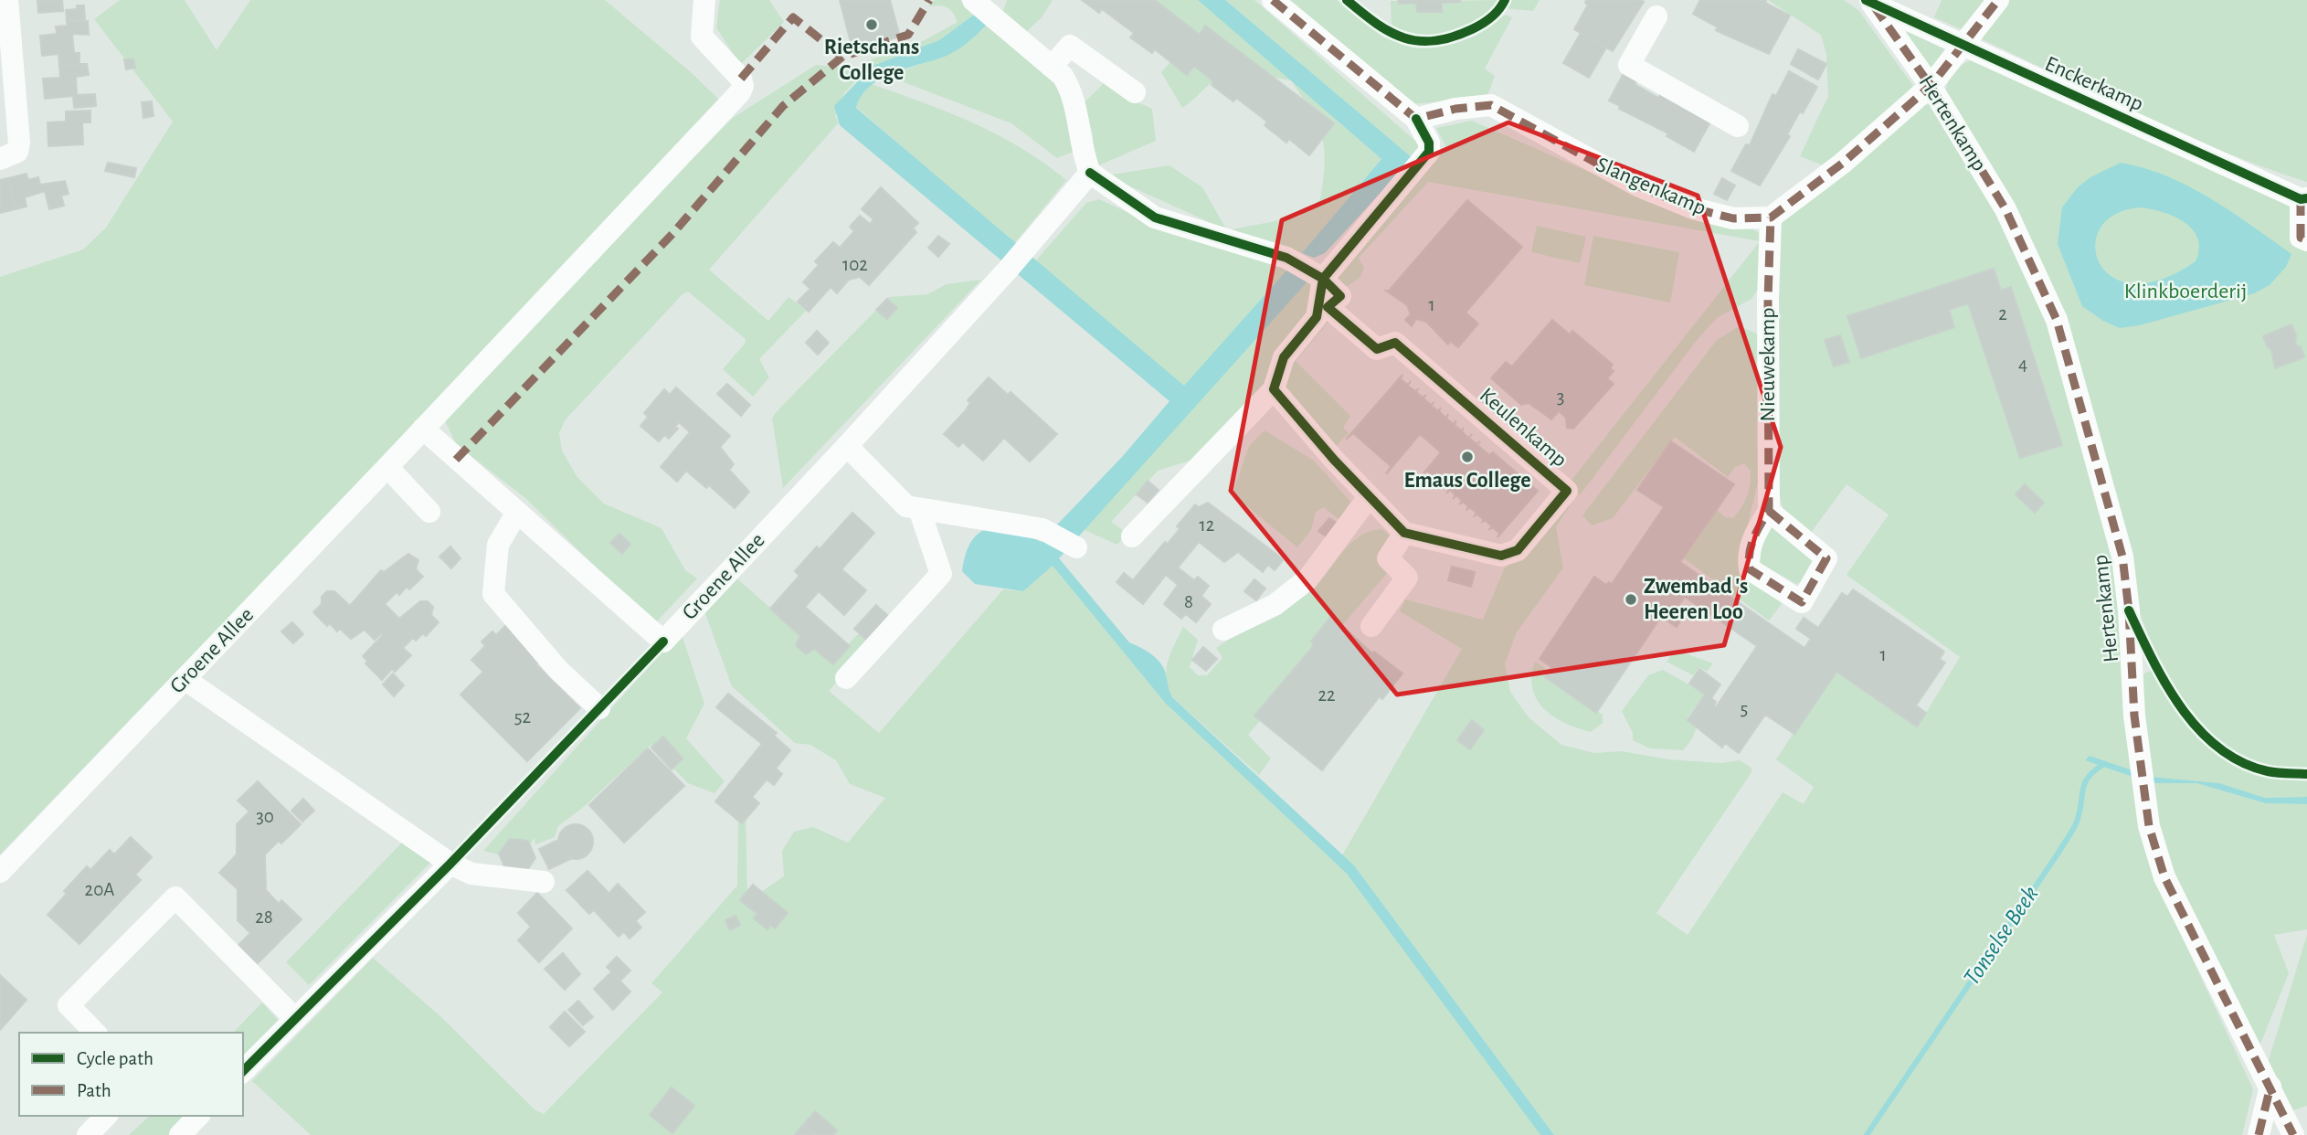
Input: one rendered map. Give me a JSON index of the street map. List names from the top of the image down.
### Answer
{
  "streets": {
    "street": [
      "Enckerkamp",
      "Hertenkamp",
      "Slangenkamp",
      "Nieuwekamp",
      "Keulenkamp",
      "Groene Allee"
    ]
  },
  "crossings": [
    ["Enckerkamp", "Hertenkamp"],
    ["Slangenkamp", "Nieuwekamp"]
  ],
  "water": ["Tonselse Beek"],
  "parks": ["Klinkboerderij"],
  "places": ["Rietschans College", "Emaus College", "Zwembad 's Heeren Loo"],
  "house_numbers": [
    "102",
    "1",
    "2",
    "4",
    "3",
    "12",
    "8",
    "1",
    "22",
    "5",
    "52",
    "30",
    "20A",
    "28"
  ],
  "legend": ["Cycle path", "Path"]
}
